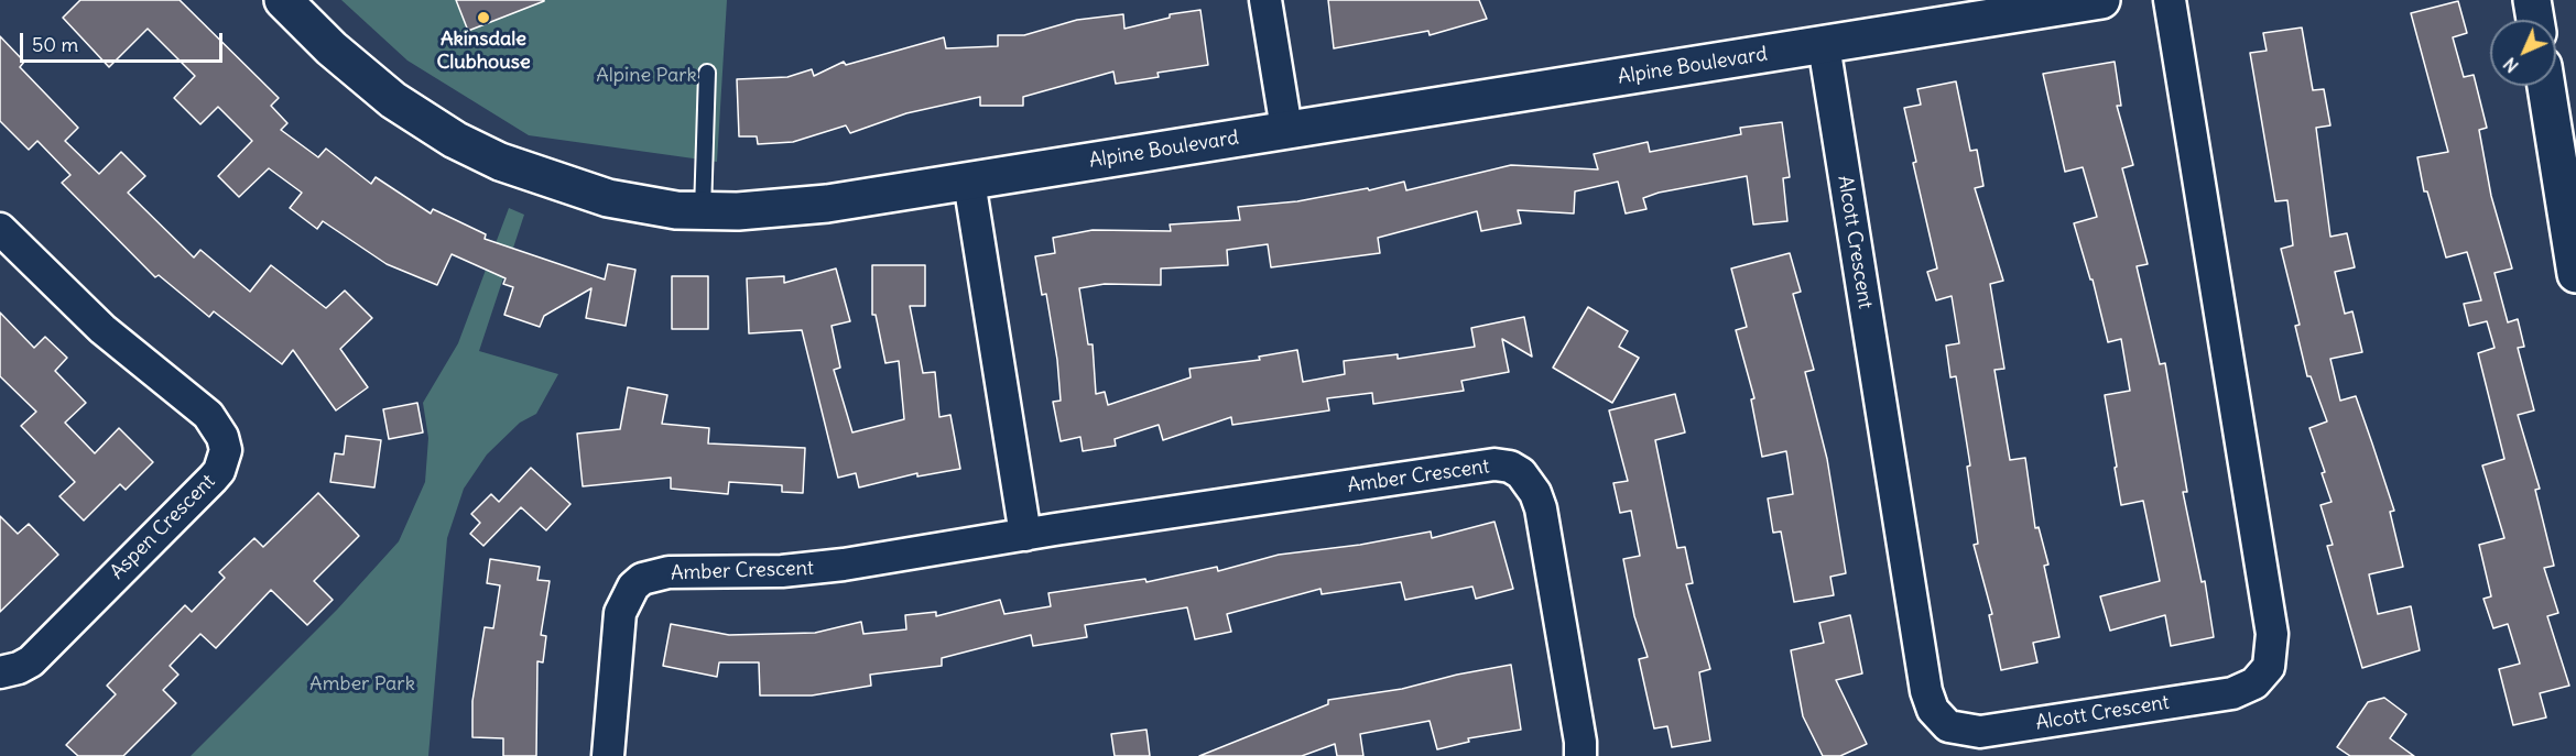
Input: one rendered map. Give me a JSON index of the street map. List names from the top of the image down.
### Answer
{
  "streets": {
    "street": [
      "Alpine Boulevard",
      "Alcott Crescent",
      "Amber Crescent",
      "Aspen Crescent"
    ]
  },
  "crossings": [
    ["Alpine Boulevard", "Alcott Crescent"]
  ],
  "parks": ["Alpine Park", "Amber Park"],
  "places": ["Akinsdale Clubhouse"],
  "scale_bar": "50 m",
  "north": "bottom left"
}
